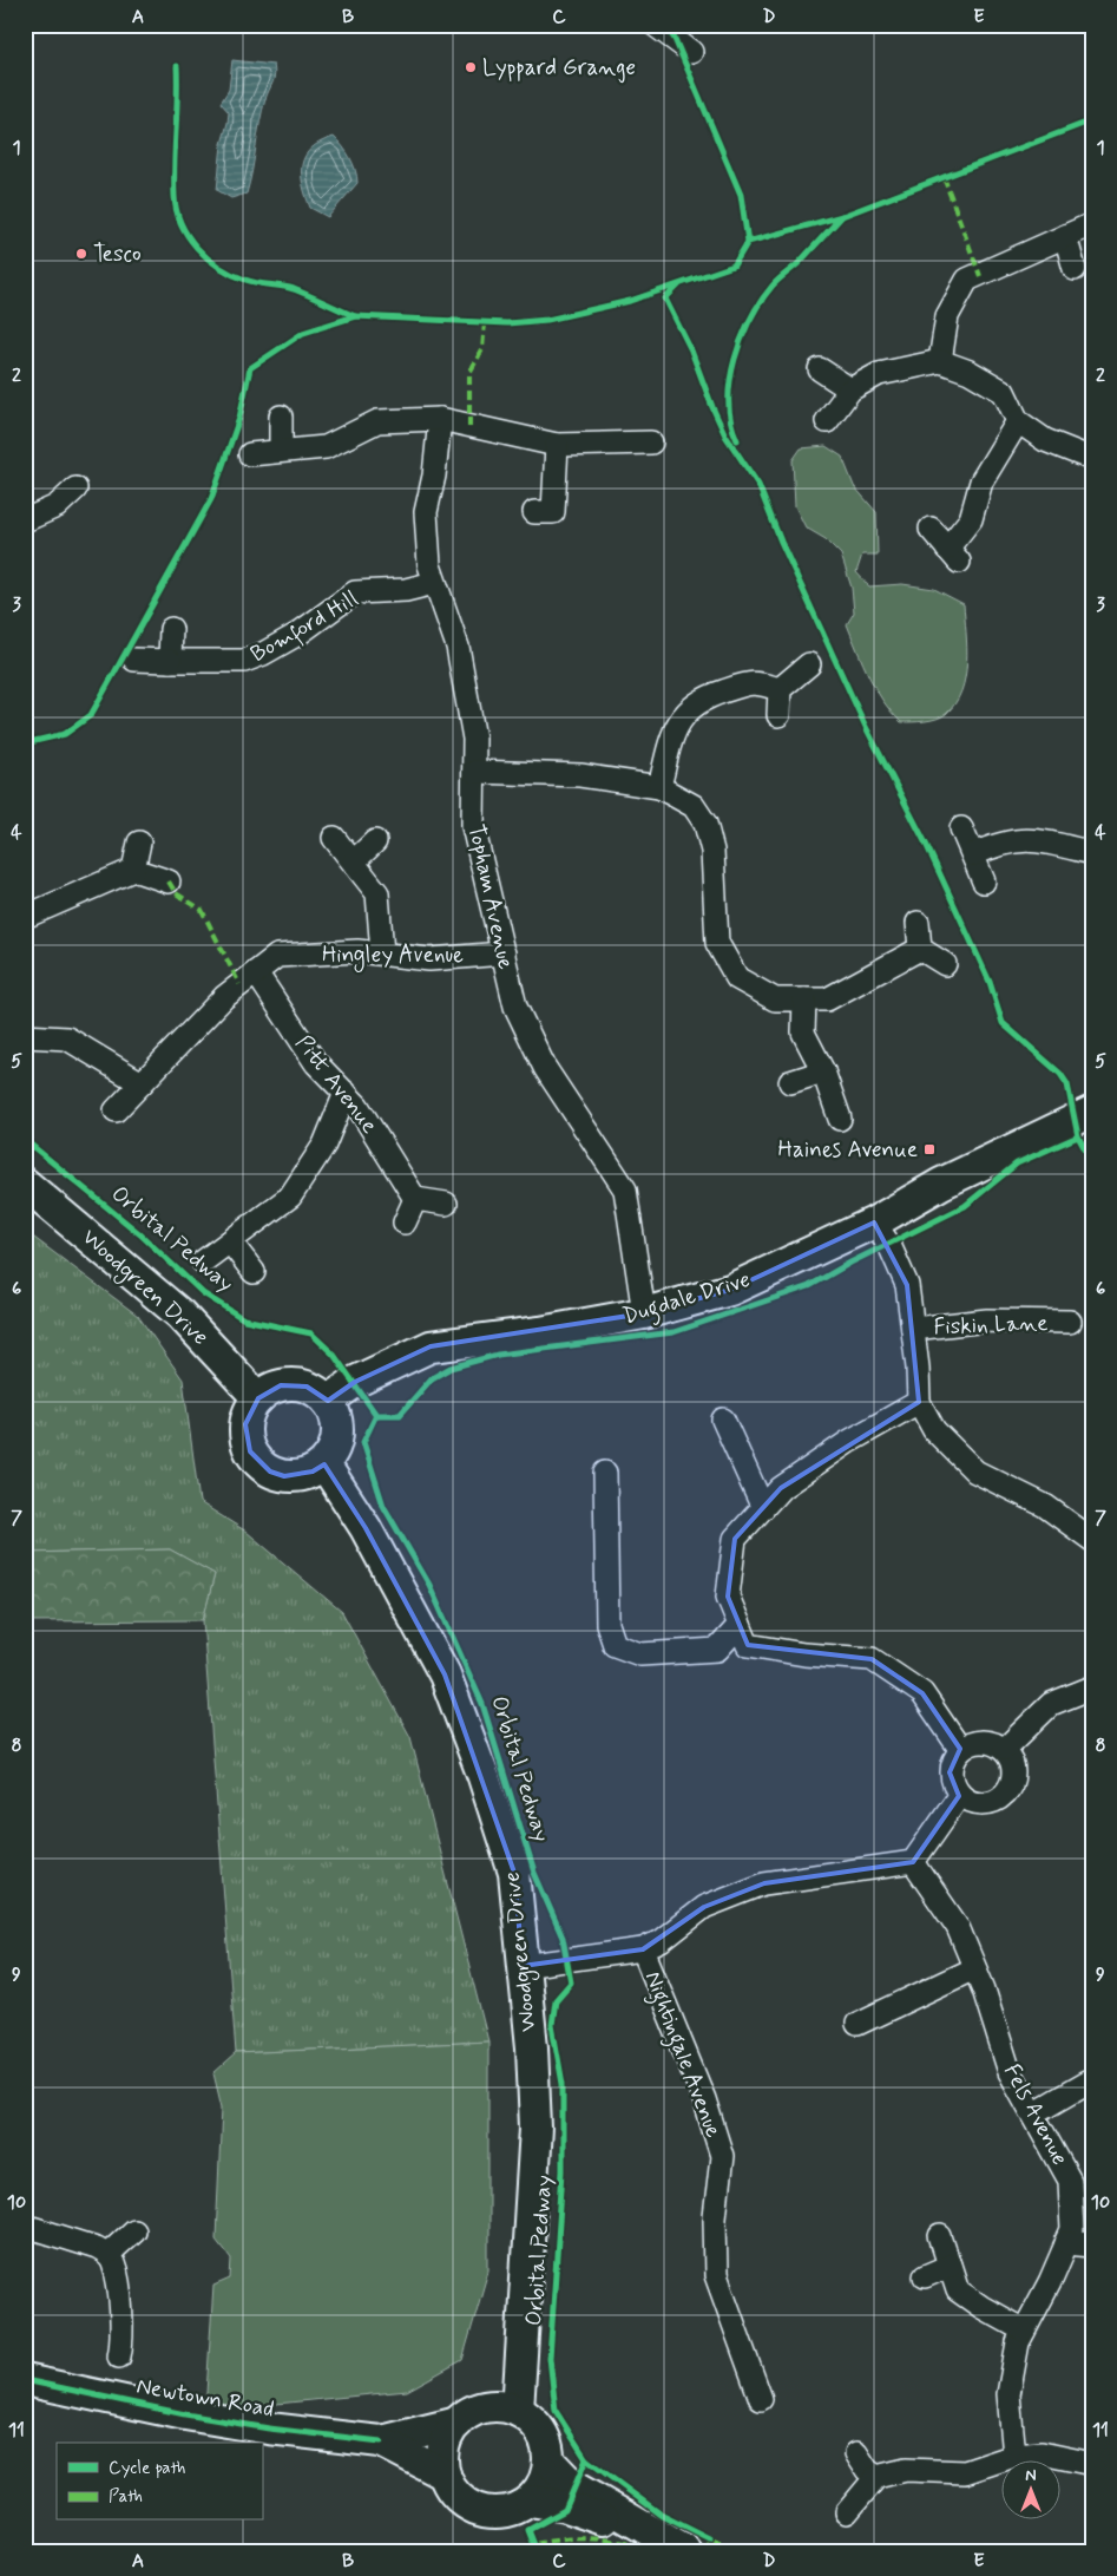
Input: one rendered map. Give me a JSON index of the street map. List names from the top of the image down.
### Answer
{
  "streets": {
    "main road": ["Woodgreen Drive", "Dugdale Drive", "Newtown Road"],
    "street": [
      "Bomford Hill",
      "Topham Avenue",
      "Hingley Avenue",
      "Pitt Avenue",
      "Fiskin Lane",
      "Nightingale Avenue",
      "Fels Avenue"
    ],
    "cycle path": ["Orbital Pedway"]
  },
  "crossings": [
    ["Bomford Hill", "Topham Avenue"],
    ["Topham Avenue", "Hingley Avenue"],
    ["Topham Avenue", "Dugdale Drive"],
    ["Hingley Avenue", "Pitt Avenue"],
    ["Woodgreen Drive", "Dugdale Drive"],
    ["Woodgreen Drive", "Newtown Road"]
  ],
  "places": {
    "other": ["Lyppard Grange", "Tesco"],
    "transit": ["Haines Avenue"]
  },
  "legend": ["Cycle path", "Path"],
  "north": "top",
  "grid": {
    "columns": [
      "A",
      "B",
      "C",
      "D",
      "E"
    ],
    "rows": [
      "1",
      "2",
      "3",
      "4",
      "5",
      "6",
      "7",
      "8",
      "9",
      "10",
      "11"
    ]
  }
}
